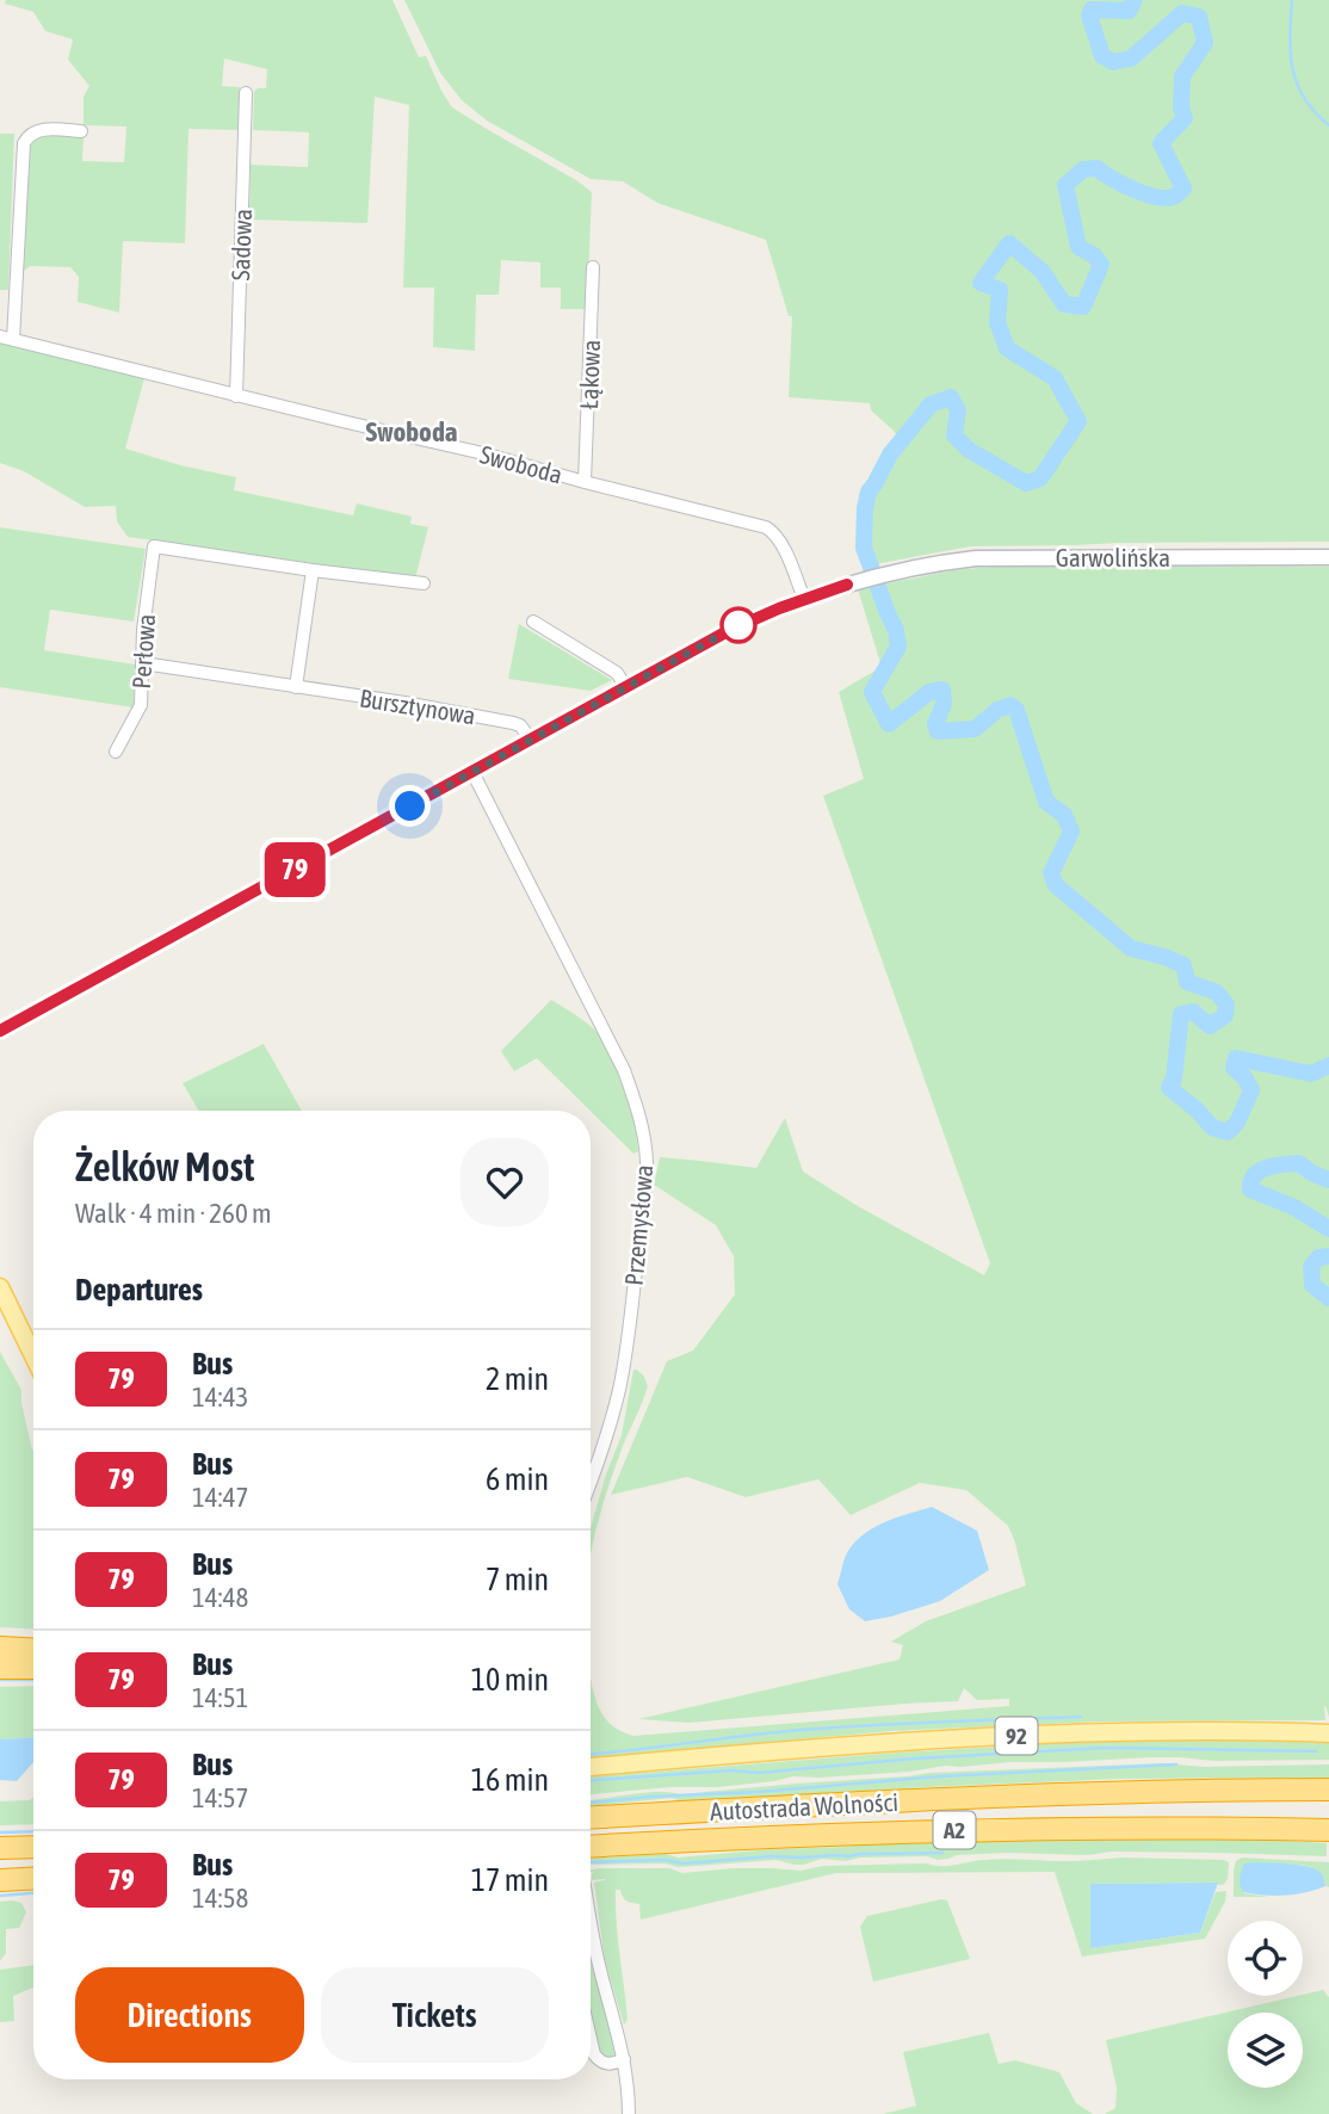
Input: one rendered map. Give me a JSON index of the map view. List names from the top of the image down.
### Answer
{
  "streets": {
    "highway": ["Autostrada Wolności", "A2"],
    "main road": ["Garwolińska", "92"],
    "street": [
      "Sadowa",
      "Łąkowa",
      "Swoboda",
      "Perłowa",
      "Bursztynowa",
      "Przemysłowa"
    ]
  },
  "crossings": [
    ["Sadowa", "Swoboda"],
    ["Łąkowa", "Swoboda"],
    ["Swoboda", "Garwolińska"],
    ["Garwolińska", "Bursztynowa"],
    ["Garwolińska", "Przemysłowa"],
    ["Perłowa", "Bursztynowa"]
  ],
  "districts": ["Swoboda"],
  "lines": ["bus line 79"],
  "page": {
    "on_map": "79",
    "heading": [
      ["Żelków Most", "Walk · 4 min · 260 m"],
      "Departures"
    ],
    "list": [
      {
        "mark": "79",
        "name": "Bus",
        "note": "14:43",
        "value": "2 min"
      },
      {
        "mark": "79",
        "name": "Bus",
        "note": "14:47",
        "value": "6 min"
      },
      {
        "mark": "79",
        "name": "Bus",
        "note": "14:48",
        "value": "7 min"
      },
      {
        "mark": "79",
        "name": "Bus",
        "note": "14:51",
        "value": "10 min"
      },
      {
        "mark": "79",
        "name": "Bus",
        "note": "14:57",
        "value": "16 min"
      },
      {
        "mark": "79",
        "name": "Bus",
        "note": "14:58",
        "value": "17 min"
      }
    ],
    "buttons": ["Directions", "Tickets"]
  }
}
